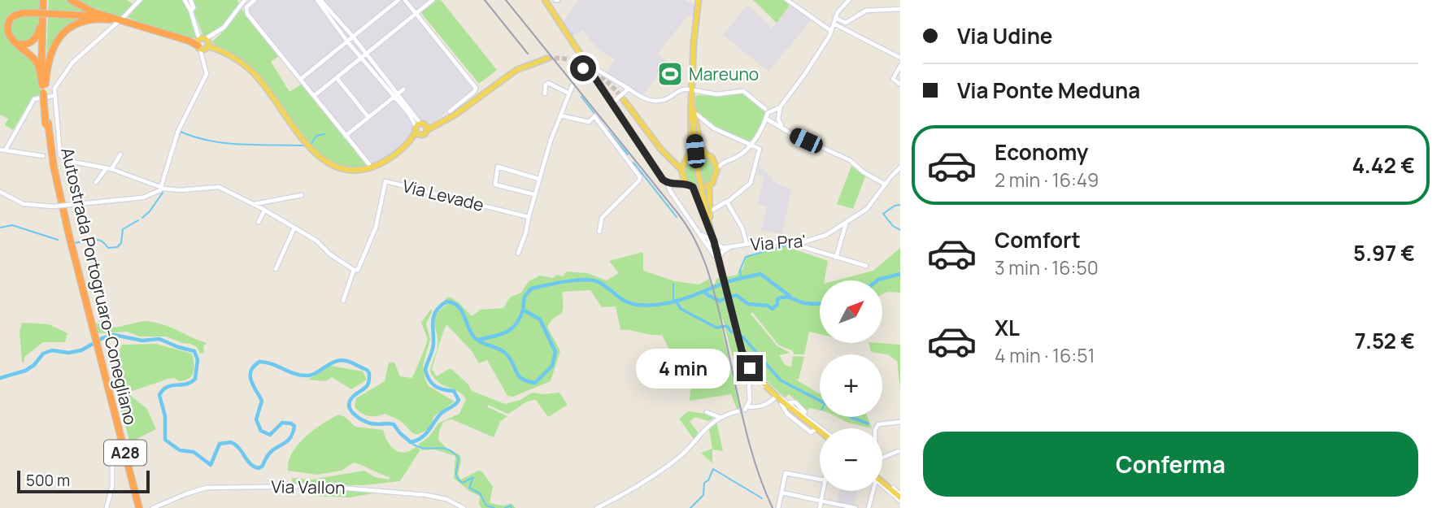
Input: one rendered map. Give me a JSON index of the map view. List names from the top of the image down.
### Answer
{
  "streets": {
    "highway": ["Autostrada Portogruaro-Conegliano", "A28"],
    "street": ["Via Levade", "Via Pra'", "Via Vallon"]
  },
  "places": {
    "sports": ["Mareuno"]
  },
  "scale_bar": "500 m",
  "north": "top right",
  "page": {
    "banner": ["Via Udine", "Via Ponte Meduna"],
    "list": [
      {
        "name": "Economy",
        "note": "2 min · 16:49",
        "value": "4.42 €"
      },
      {
        "name": "Comfort",
        "note": "3 min · 16:50",
        "value": "5.97 €"
      },
      {
        "name": "XL",
        "note": "4 min · 16:51",
        "value": "7.52 €"
      }
    ],
    "map_buttons": ["+", "−"],
    "bubble": "4 min",
    "buttons": "Conferma",
    "scale": "500 m"
  }
}
